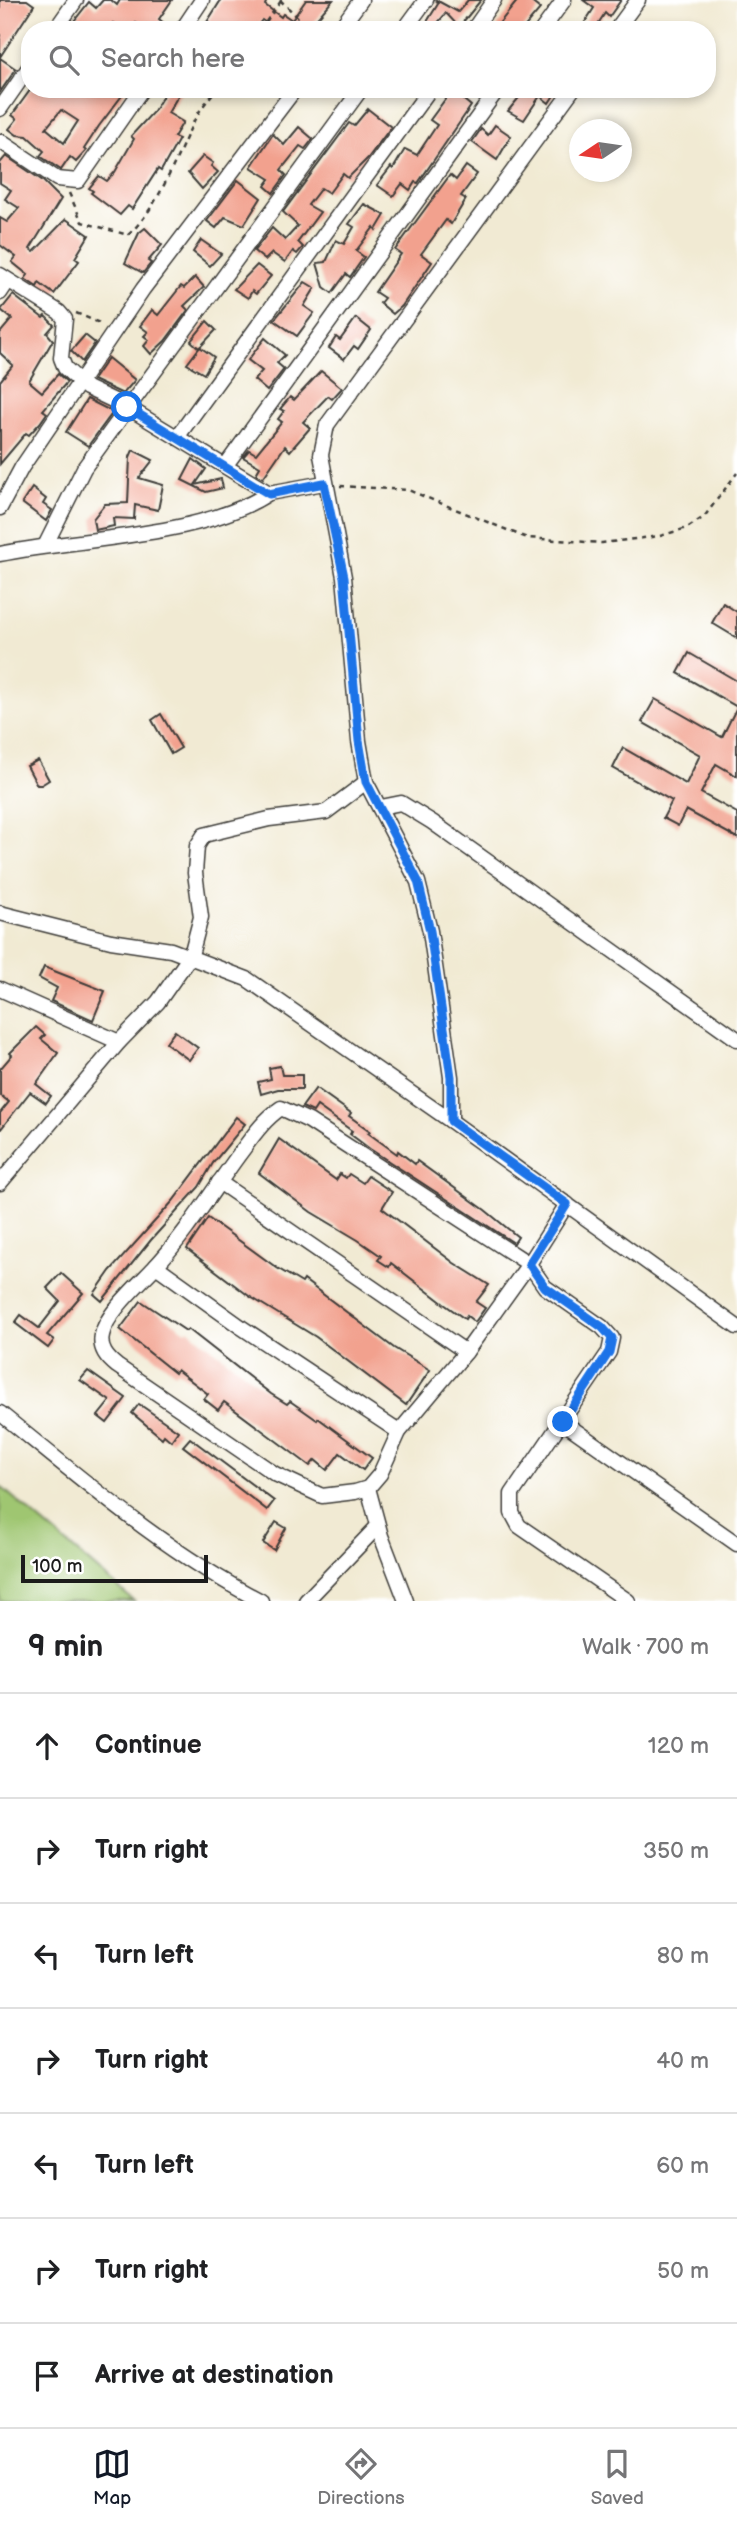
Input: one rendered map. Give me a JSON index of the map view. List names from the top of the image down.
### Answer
{
  "scale_bar": "100 m",
  "north": "left",
  "page": {
    "search": "Search here",
    "scale": "100 m",
    "heading": ["9 min", "Walk · 700 m"],
    "list": [
      ["Continue", "120 m"],
      ["Turn right", "350 m"],
      ["Turn left", "80 m"],
      ["Turn right", "40 m"],
      ["Turn left", "60 m"],
      ["Turn right", "50 m"],
      "Arrive at destination"
    ],
    "nav": ["Map", "Directions", "Saved"]
  }
}
